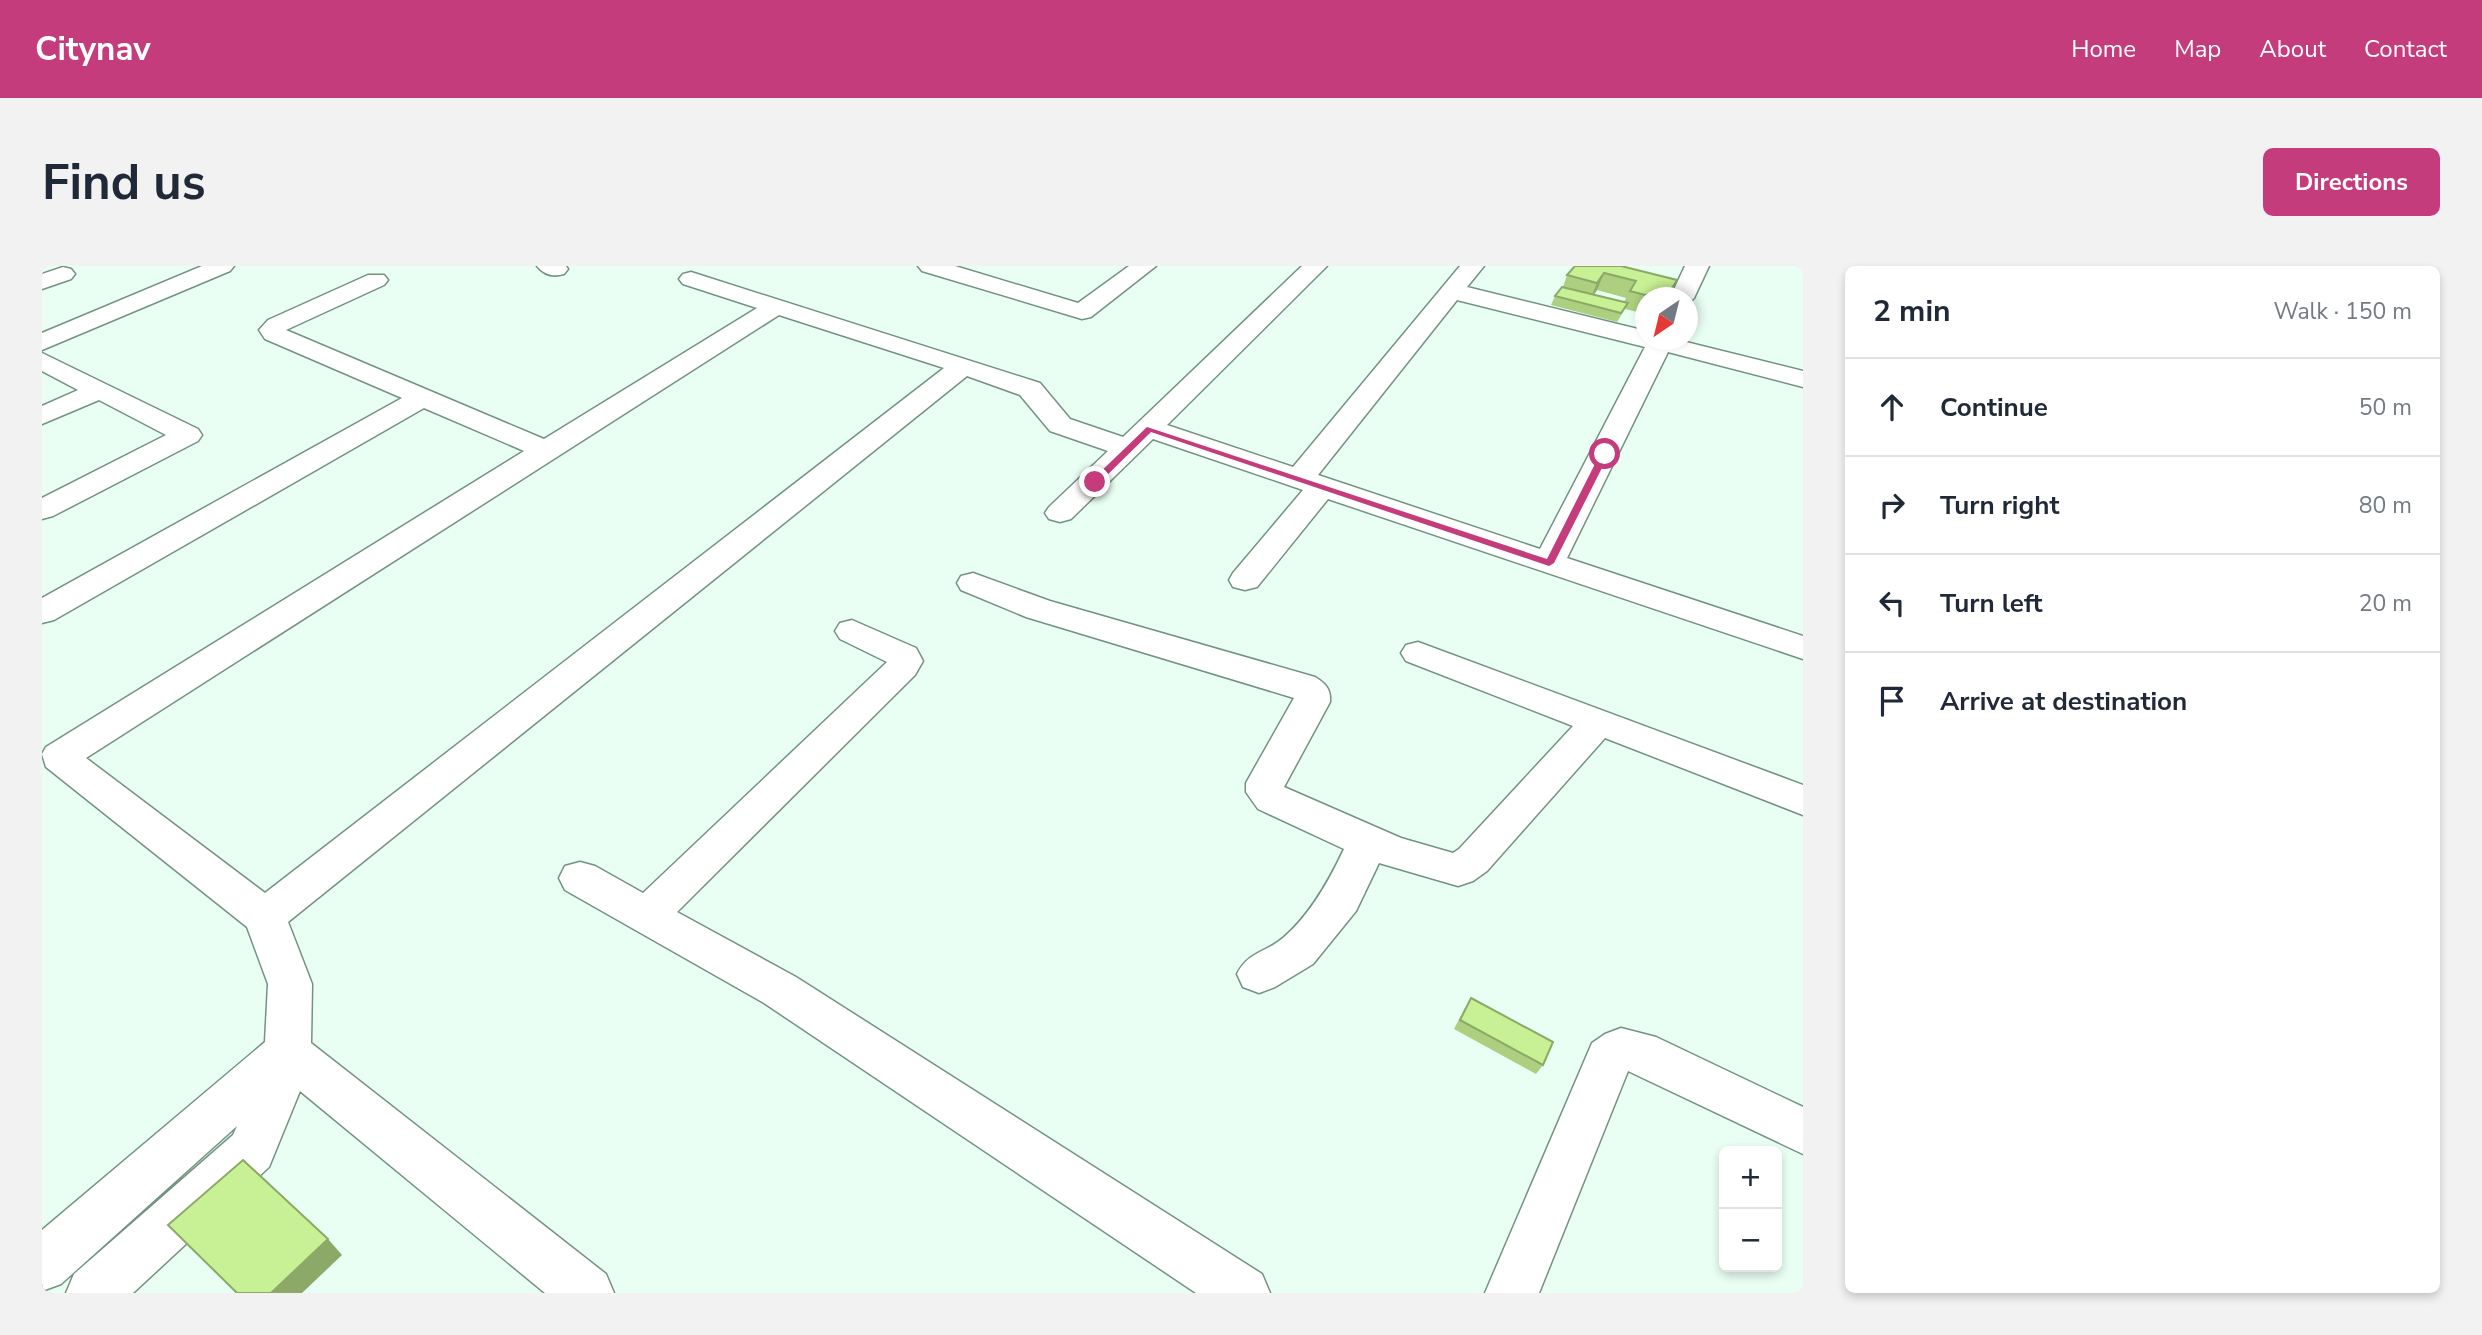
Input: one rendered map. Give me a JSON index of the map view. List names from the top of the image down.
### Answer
{
  "north": "bottom left",
  "page": {
    "header": "Citynav",
    "nav": [
      "Home",
      "Map",
      "About",
      "Contact"
    ],
    "buttons": "Directions",
    "title": "Find us",
    "heading": ["2 min", "Walk · 150 m"],
    "list": [
      ["Continue", "50 m"],
      ["Turn right", "80 m"],
      ["Turn left", "20 m"],
      "Arrive at destination"
    ],
    "map_buttons": ["+", "−"]
  }
}
